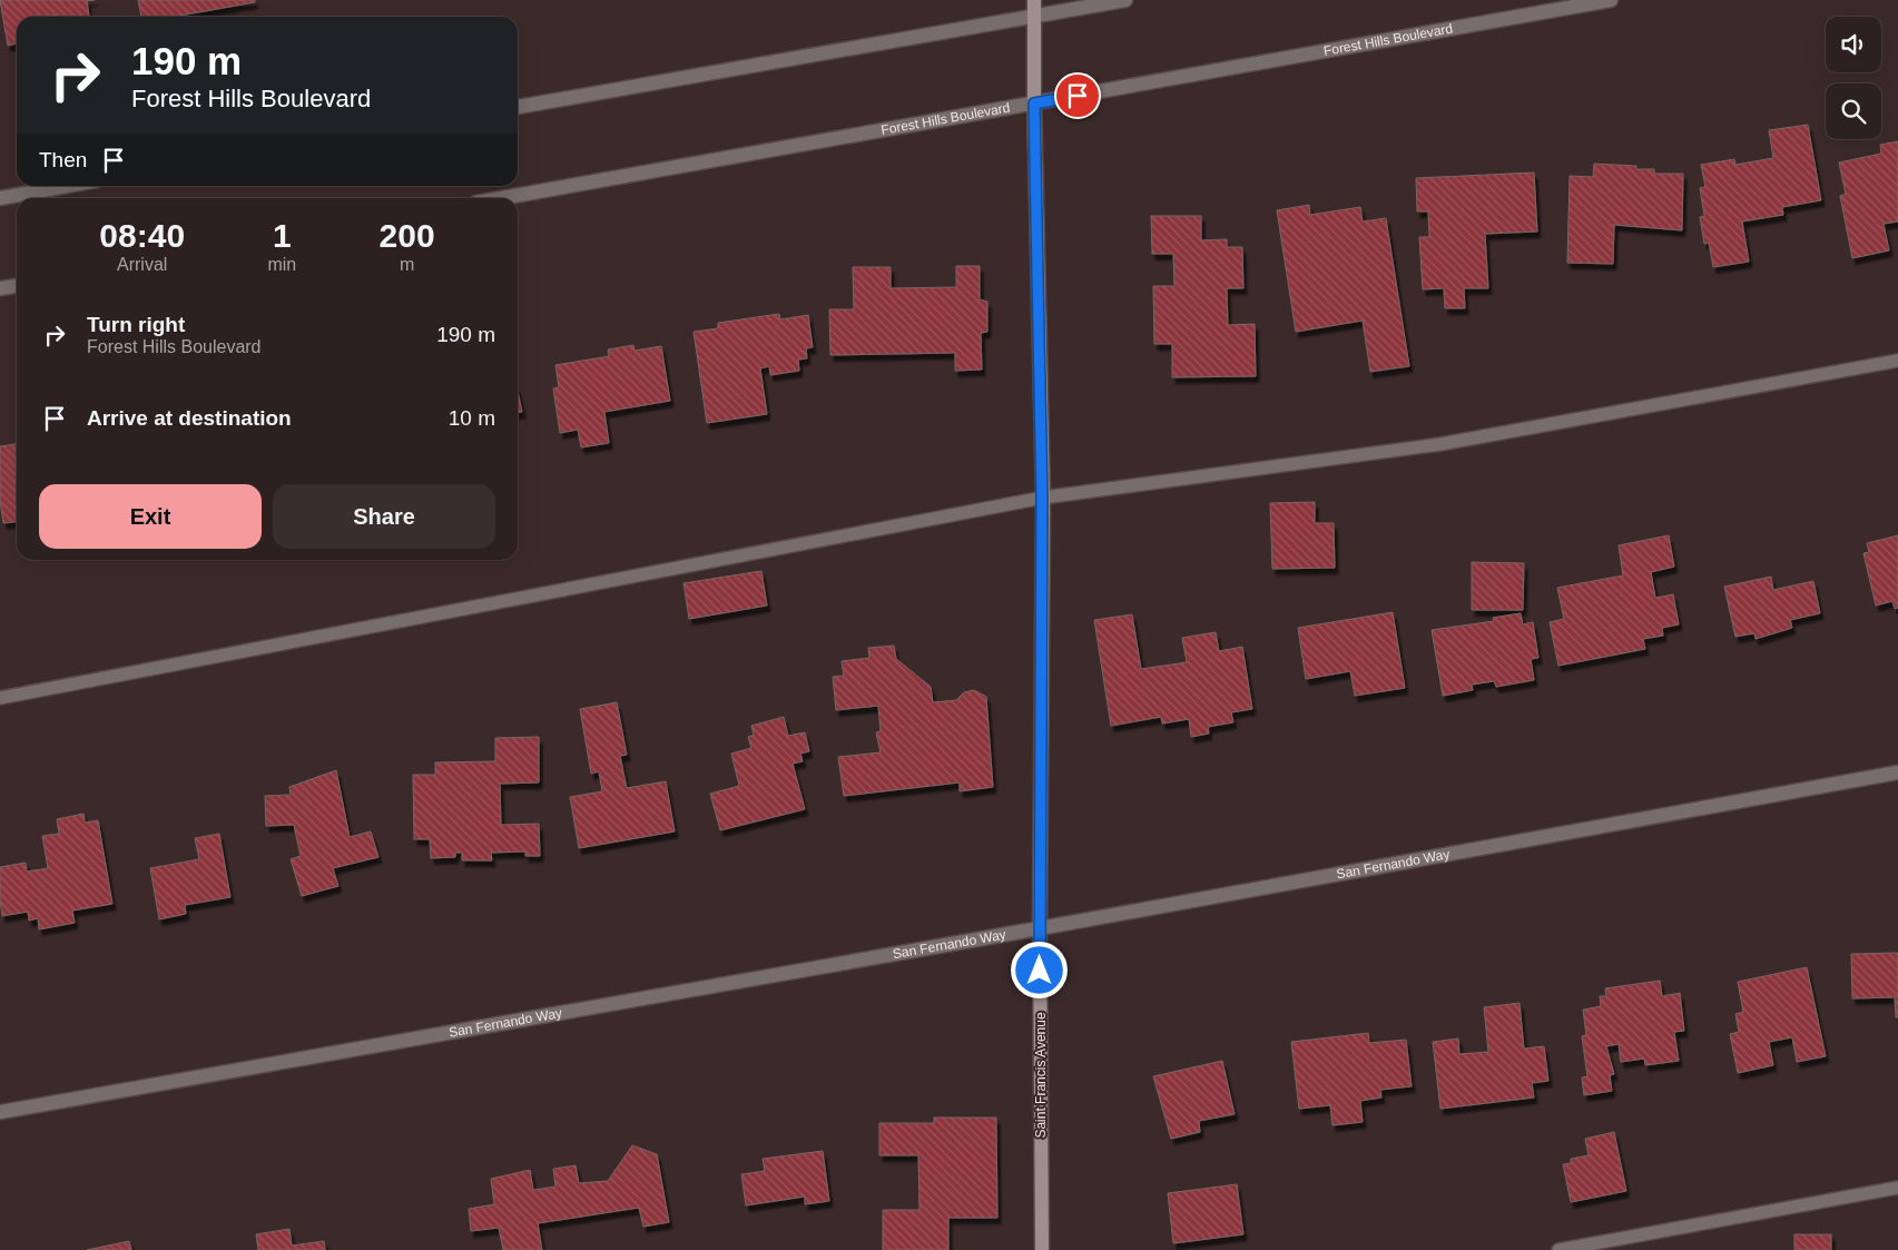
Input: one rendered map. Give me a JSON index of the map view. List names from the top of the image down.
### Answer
{
  "streets": {
    "street": ["Forest Hills Boulevard", "San Fernando Way", "Saint Francis Avenue"]
  },
  "crossings": [
    ["Forest Hills Boulevard", "Saint Francis Avenue"],
    ["San Fernando Way", "Saint Francis Avenue"]
  ],
  "page": {
    "turn": ["190 m", "Forest Hills Boulevard"],
    "then": "Then",
    "eta": [
      "08:40",
      "Arrival",
      "1",
      "min",
      "200",
      "m"
    ],
    "list": [
      {
        "name": "Turn right",
        "note": "Forest Hills Boulevard",
        "value": "190 m"
      },
      {
        "name": "Arrive at destination",
        "value": "10 m"
      }
    ],
    "buttons": ["Exit", "Share"]
  }
}
